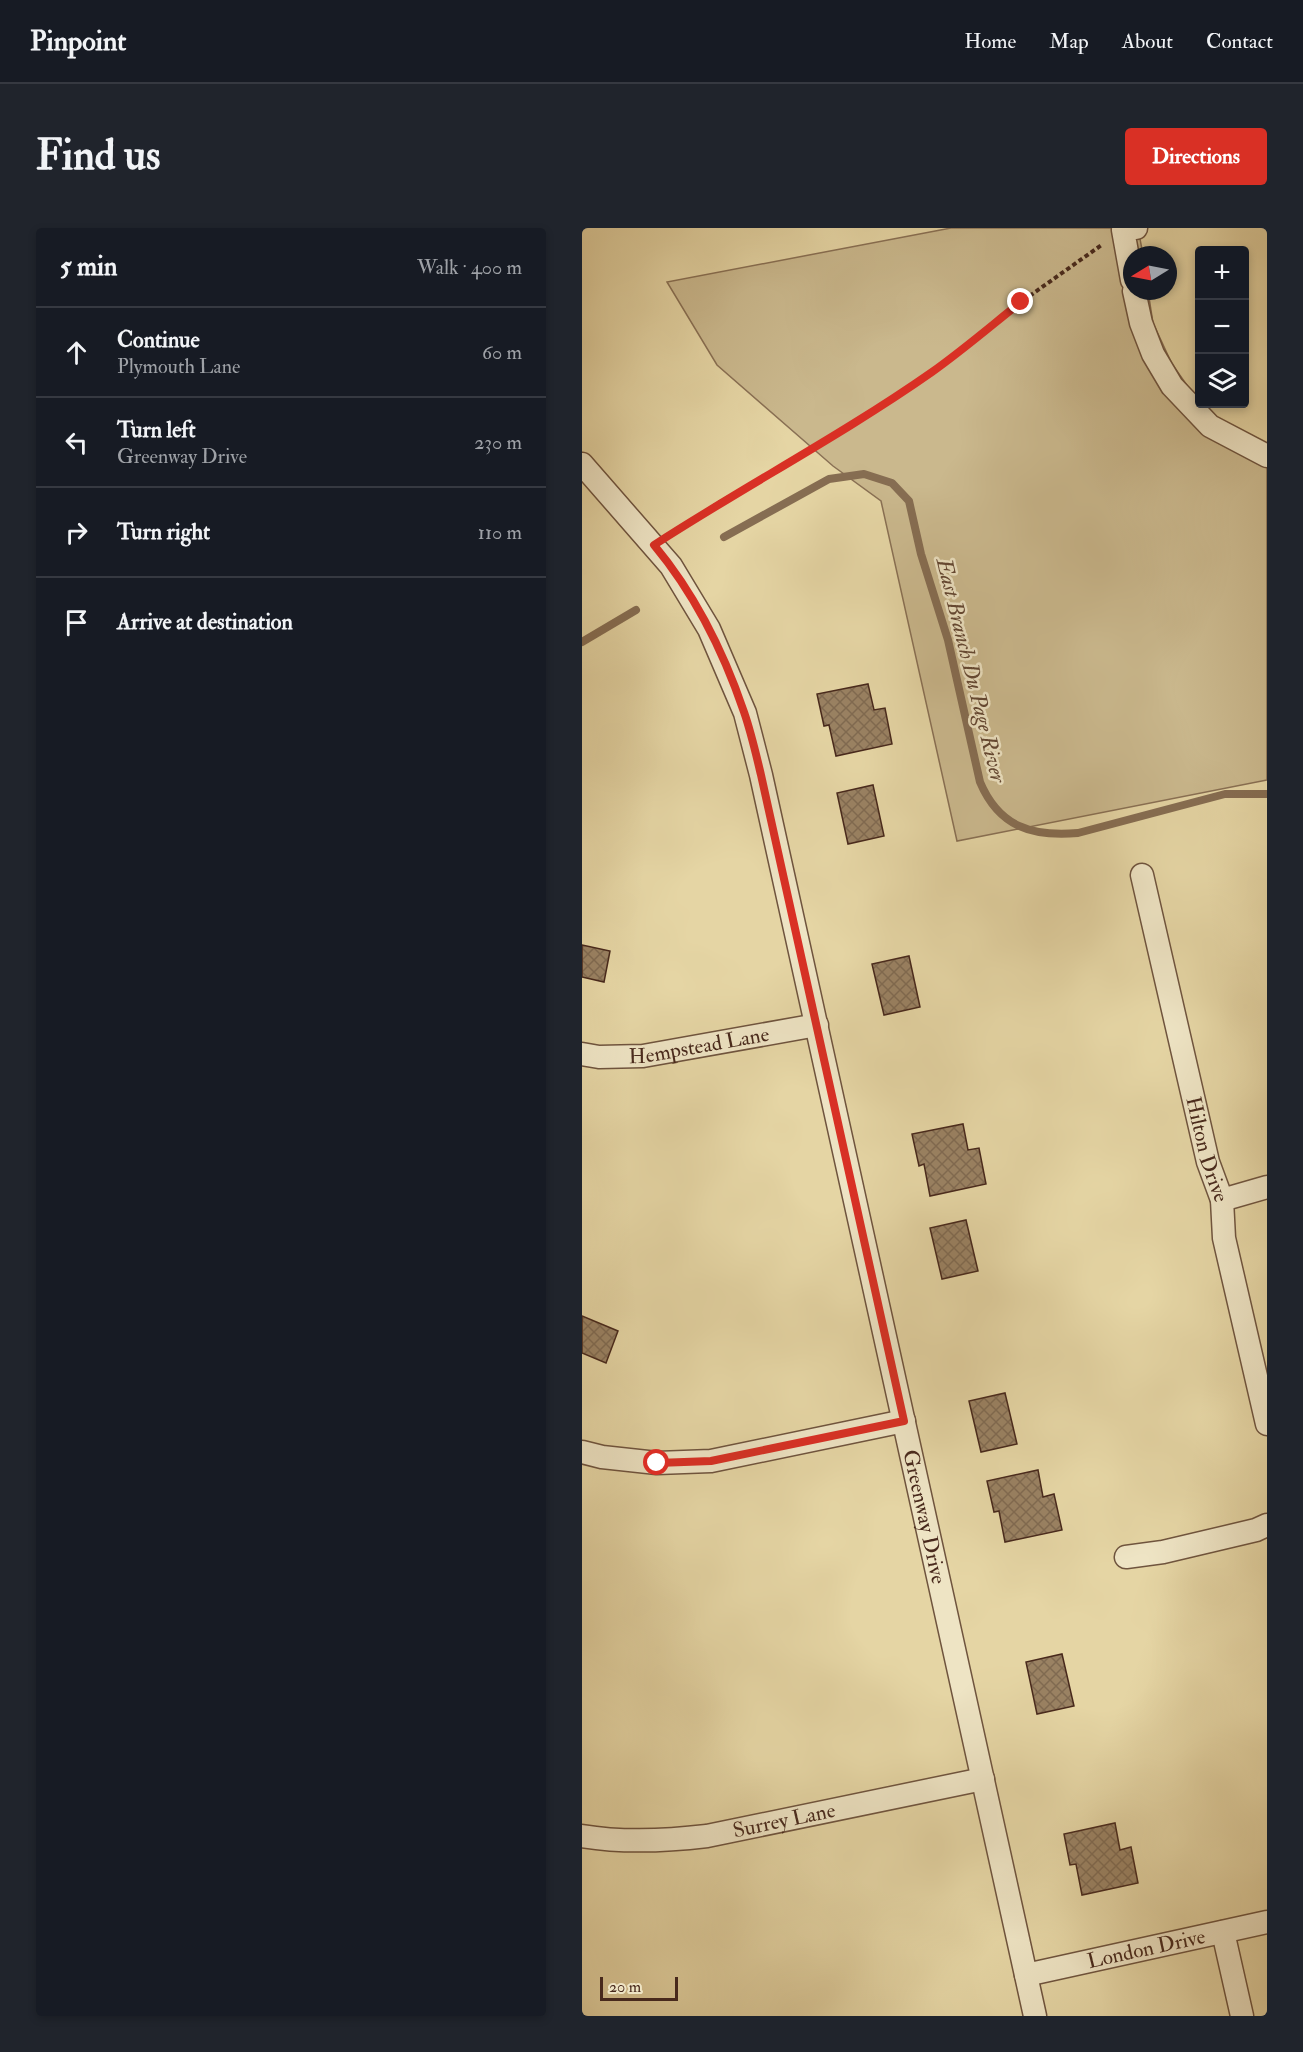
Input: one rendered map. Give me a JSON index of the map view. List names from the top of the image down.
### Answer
{
  "streets": {
    "street": [
      "Hempstead Lane",
      "Hilton Drive",
      "Greenway Drive",
      "Surrey Lane",
      "London Drive"
    ]
  },
  "crossings": [
    ["Hempstead Lane", "Greenway Drive"],
    ["Greenway Drive", "Surrey Lane"],
    ["Greenway Drive", "London Drive"]
  ],
  "water": ["East Branch Du Page River"],
  "scale_bar": "20 m",
  "north": "left",
  "page": {
    "header": "Pinpoint",
    "nav": [
      "Home",
      "Map",
      "About",
      "Contact"
    ],
    "buttons": "Directions",
    "title": "Find us",
    "heading": ["5 min", "Walk · 400 m"],
    "map_buttons": ["+", "−"],
    "list": [
      ["Continue", "Plymouth Lane", "60 m"],
      ["Turn left", "Greenway Drive", "230 m"],
      ["Turn right", "110 m"],
      "Arrive at destination"
    ],
    "scale": "20 m"
  }
}
